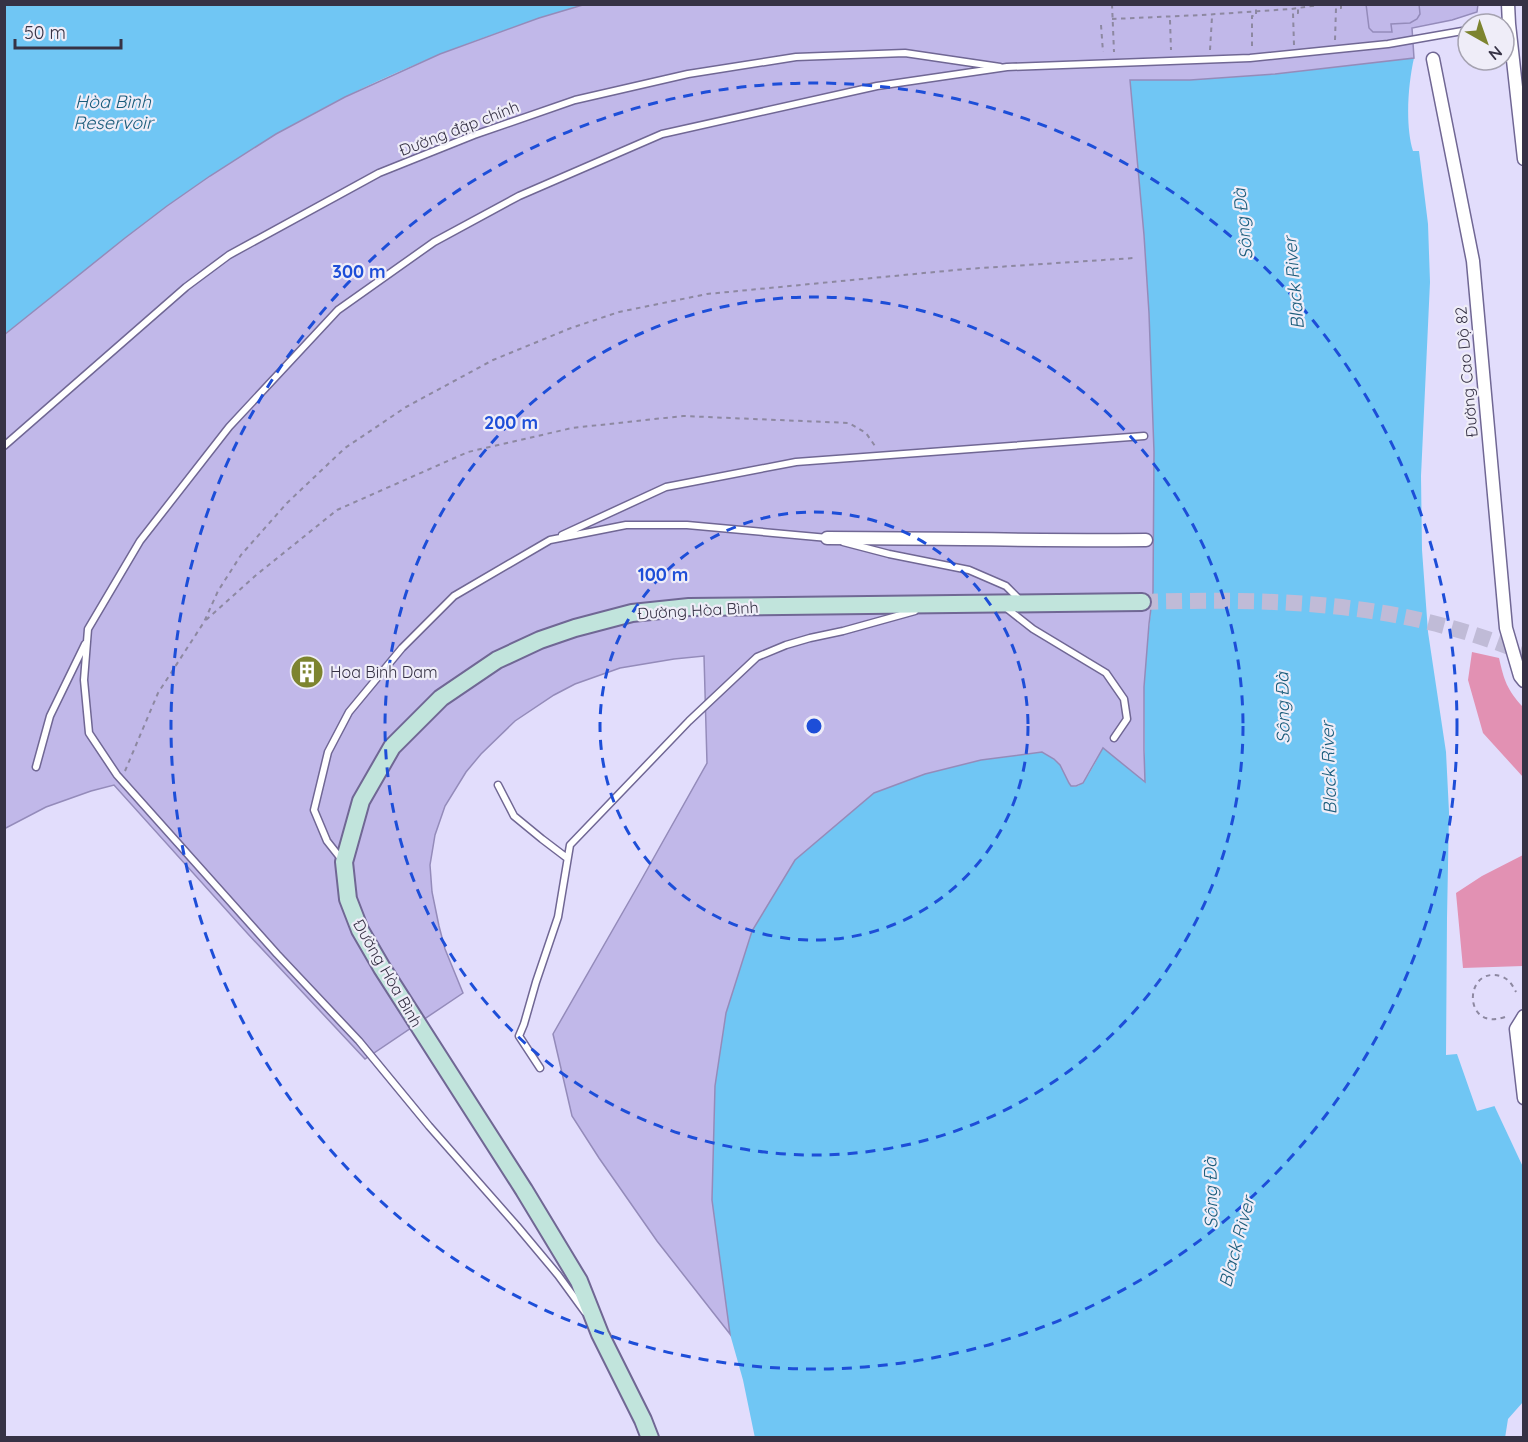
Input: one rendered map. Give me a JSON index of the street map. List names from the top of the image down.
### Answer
{
  "streets": {
    "main road": ["Đường Hòa Bình"],
    "street": ["Đường Cao Dộ 82"],
    "lane": ["Đường đập chính"]
  },
  "water": ["Hòa Bình Reservoir", "Sông Đà", "Black River"],
  "places": {
    "building": ["Hoa Binh Dam"]
  },
  "scale_bar": "50 m",
  "north": "bottom right",
  "rings": ["300 m", "200 m", "100 m"]
}
